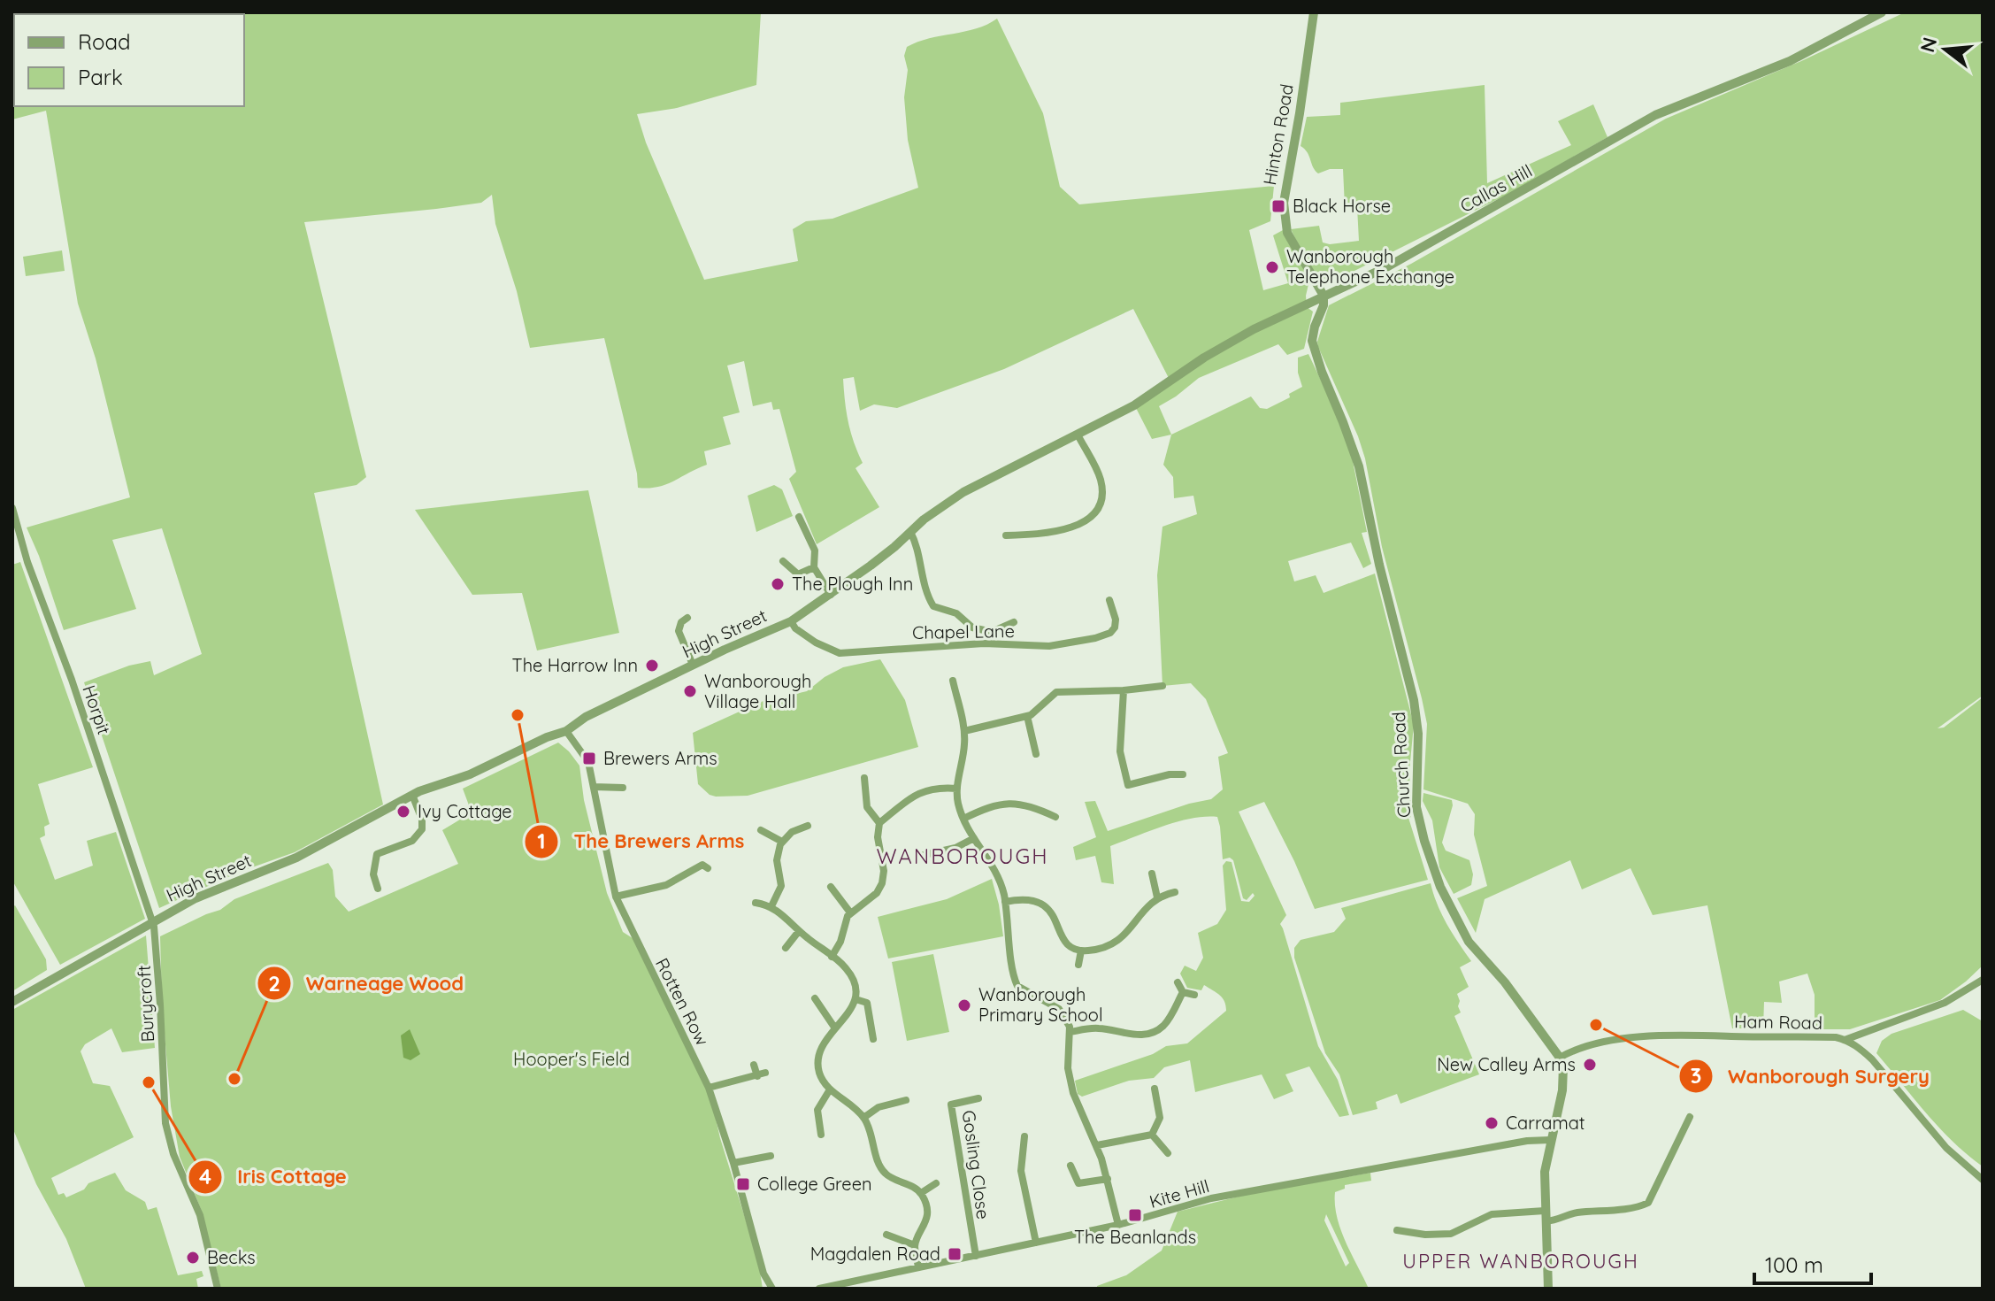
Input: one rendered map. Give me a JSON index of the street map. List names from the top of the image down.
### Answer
{
  "streets": {
    "street": [
      "Hinton Road",
      "Callas Hill",
      "Chapel Lane",
      "High Street",
      "Horpit",
      "Church Road",
      "Rotten Row",
      "Burycroft",
      "Ham Road",
      "Gosling Close",
      "Kite Hill"
    ]
  },
  "crossings": [
    ["Hinton Road", "Callas Hill"],
    ["Hinton Road", "Church Road"],
    ["Callas Hill", "High Street"],
    ["Callas Hill", "Church Road"],
    ["Chapel Lane", "High Street"],
    ["High Street", "Horpit"],
    ["High Street", "Rotten Row"],
    ["High Street", "Burycroft"],
    ["Horpit", "Burycroft"],
    ["Church Road", "Ham Road"],
    ["Gosling Close", "Kite Hill"]
  ],
  "districts": ["WANBOROUGH", "UPPER WANBOROUGH"],
  "parks": ["Hooper's Field"],
  "places": {
    "transit": [
      "Black Horse",
      "Brewers Arms",
      "College Green",
      "The Beanlands",
      "Magdalen Road"
    ],
    "other": [
      "Wanborough Telephone Exchange",
      "The Plough Inn",
      "The Harrow Inn",
      "Wanborough Village Hall",
      "The Brewers Arms",
      "Ivy Cottage",
      "Wanborough Primary School",
      "Wanborough Surgery",
      "New Calley Arms",
      "Warneage Wood",
      "Iris Cottage",
      "Carramat",
      "Becks"
    ]
  },
  "legend": ["Road", "Park"],
  "scale_bar": "100 m",
  "north": "left"
}
